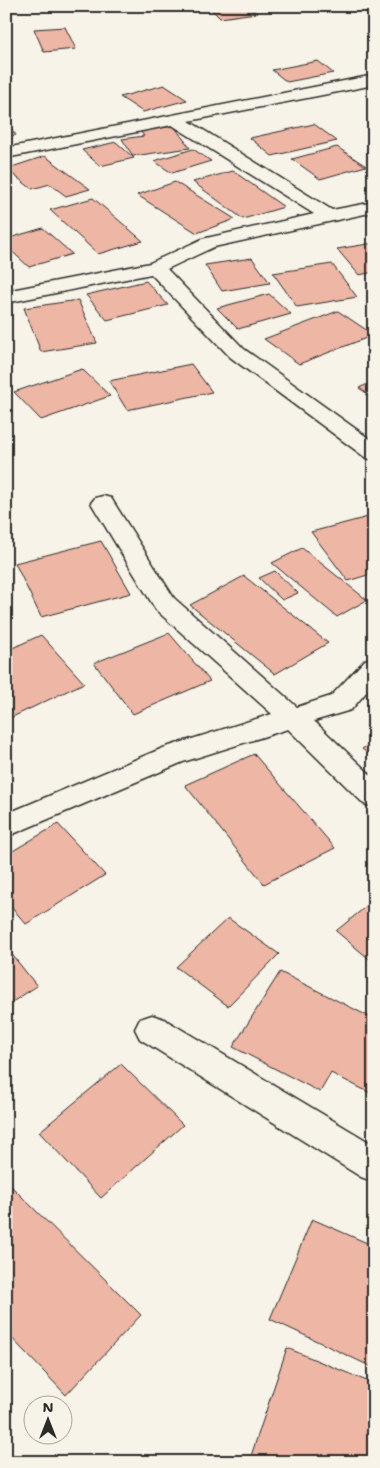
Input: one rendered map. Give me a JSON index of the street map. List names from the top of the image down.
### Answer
{
  "north": "top"
}
